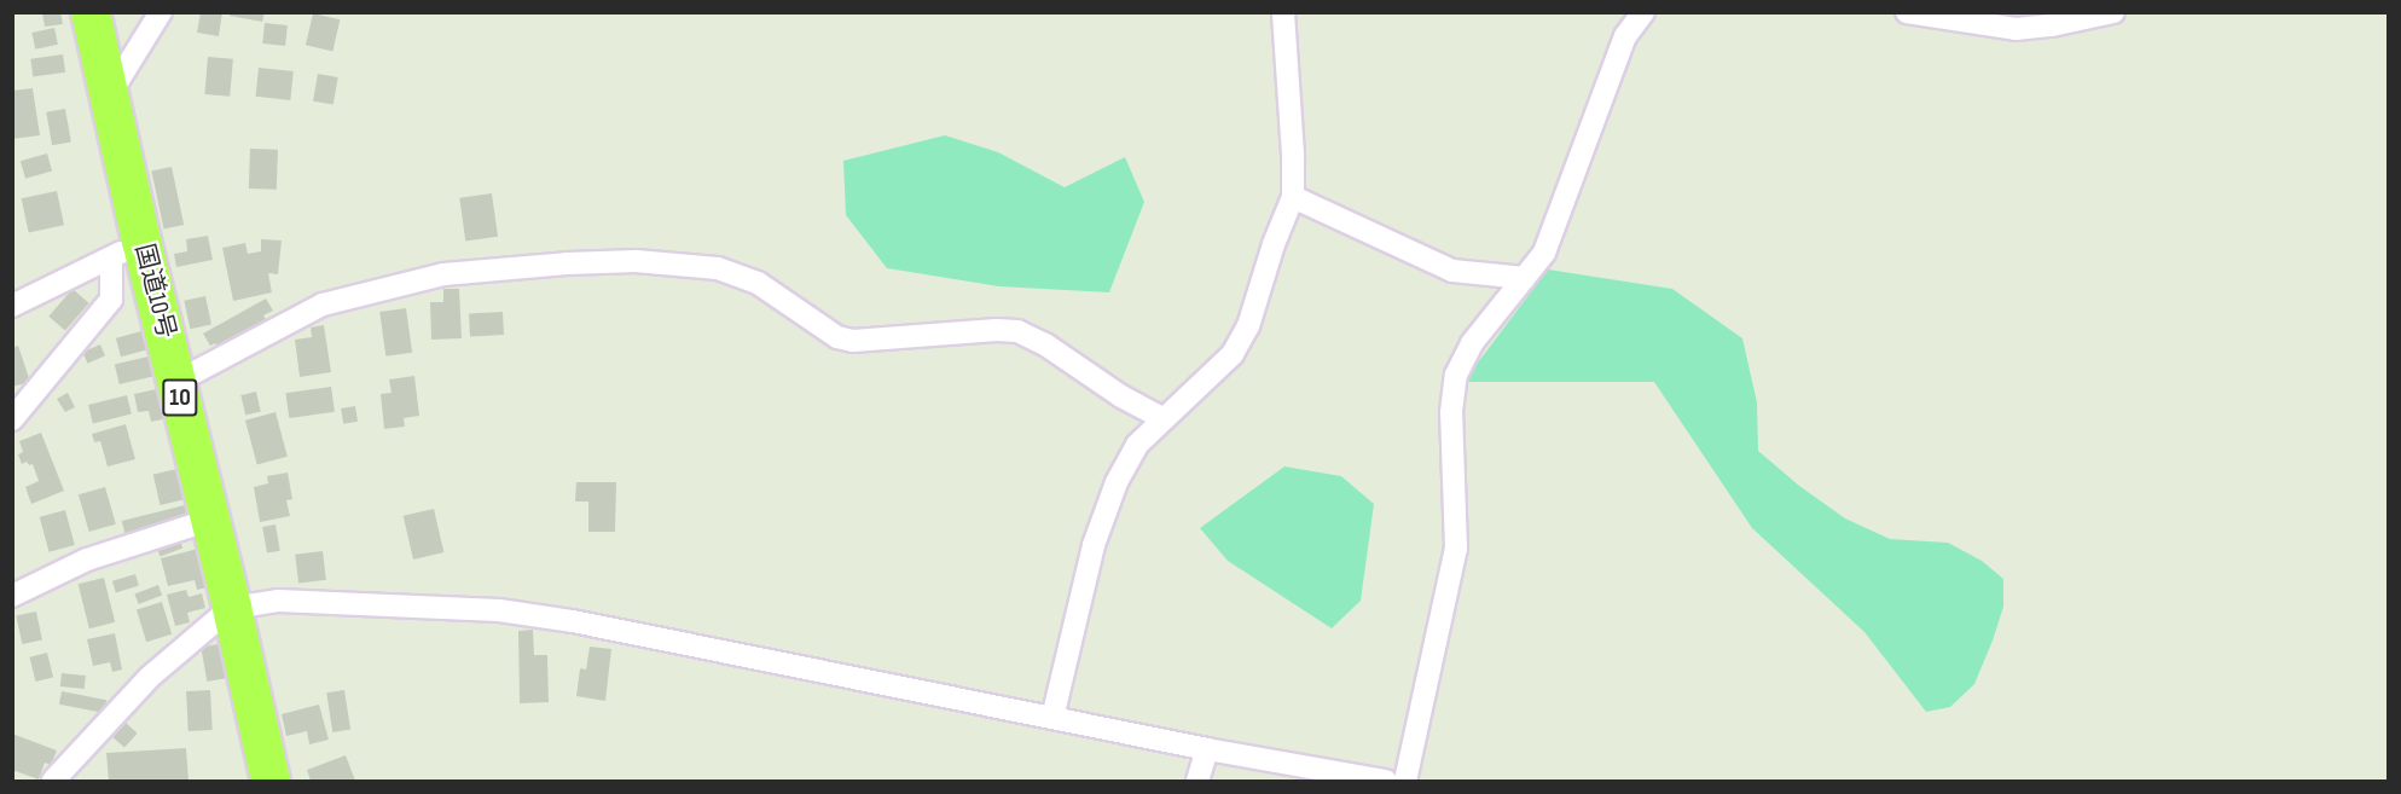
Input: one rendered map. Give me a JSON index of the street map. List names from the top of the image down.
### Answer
{
  "streets": {
    "highway": ["国道10号", "10"]
  }
}
